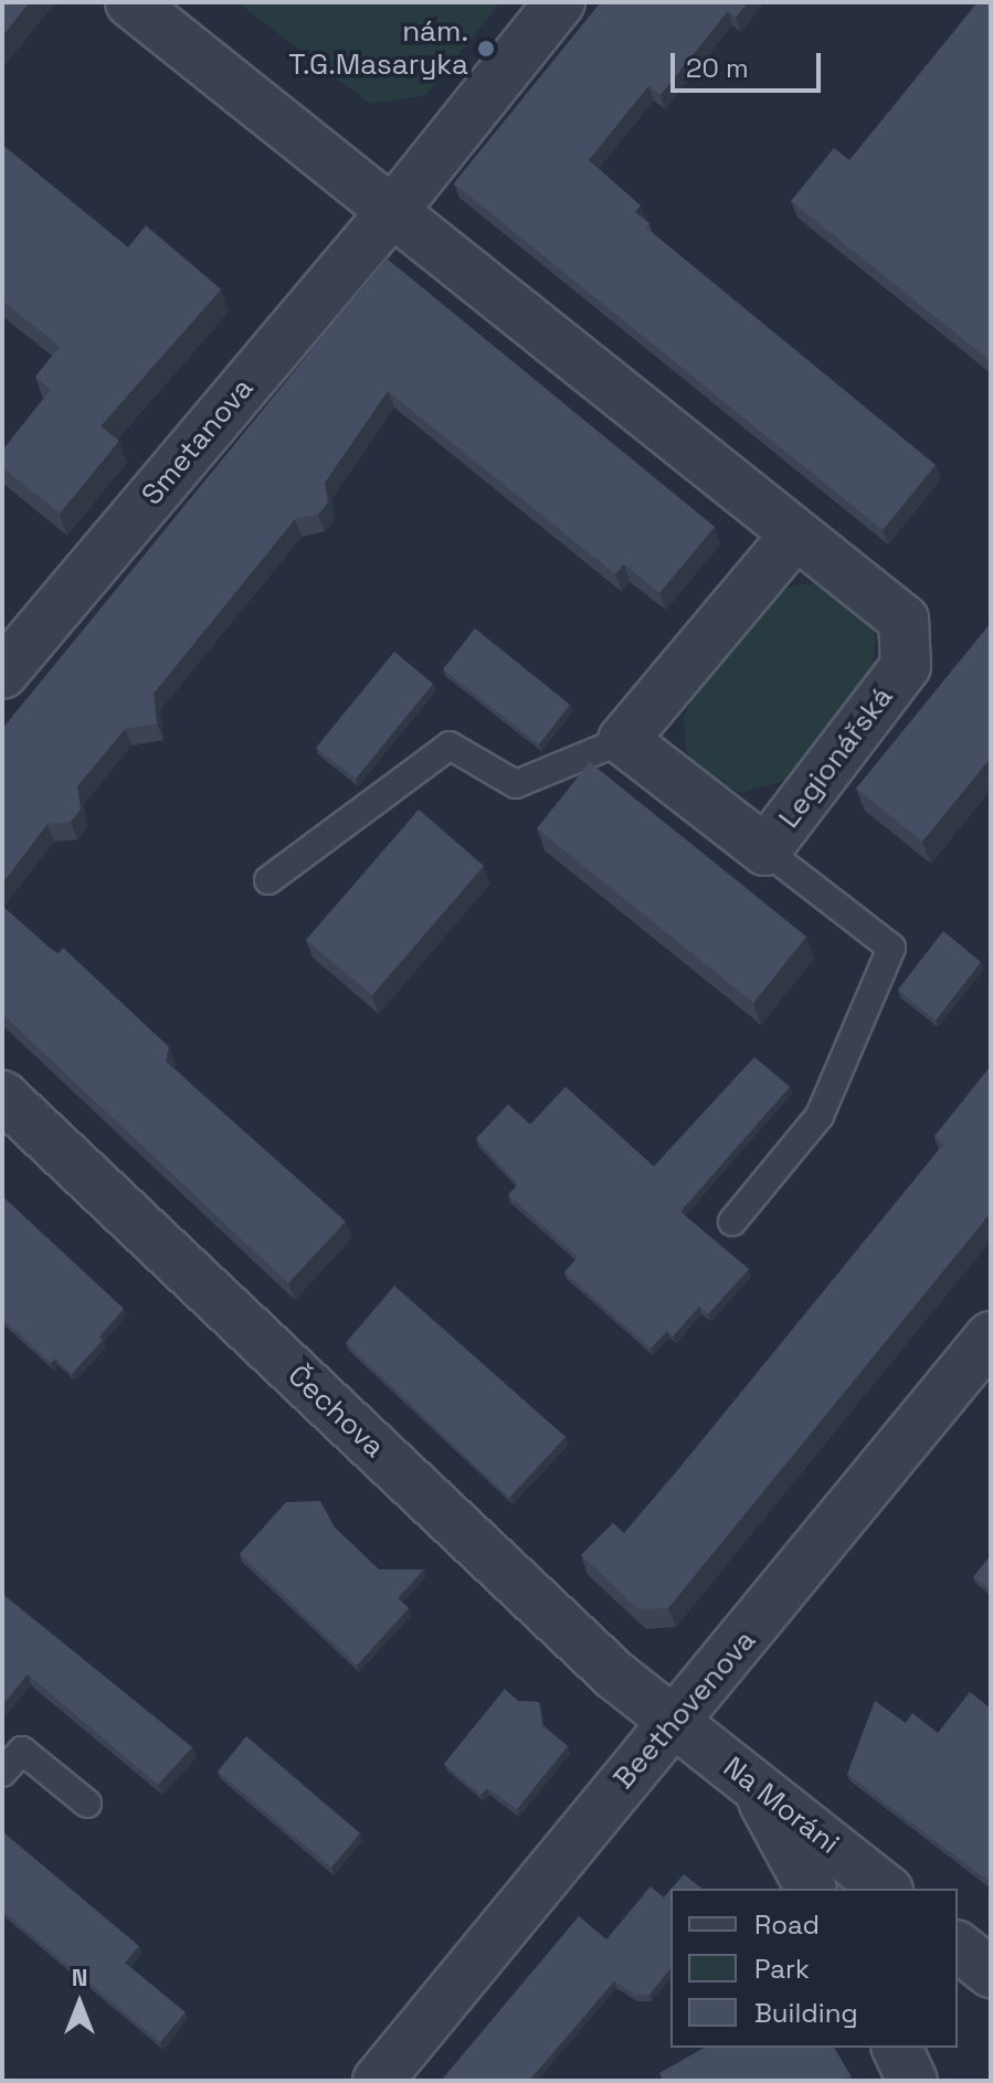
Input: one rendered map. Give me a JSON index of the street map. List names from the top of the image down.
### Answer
{
  "streets": {
    "street": [
      "Smetanova",
      "Legionářská",
      "Čechova",
      "Beethovenova",
      "Na Moráni"
    ]
  },
  "crossings": [
    ["Smetanova", "Legionářská"],
    ["Čechova", "Beethovenova"],
    ["Čechova", "Na Moráni"],
    ["Beethovenova", "Na Moráni"]
  ],
  "places": ["nám. T.G.Masaryka"],
  "legend": ["Road", "Park", "Building"],
  "scale_bar": "20 m",
  "north": "top"
}
